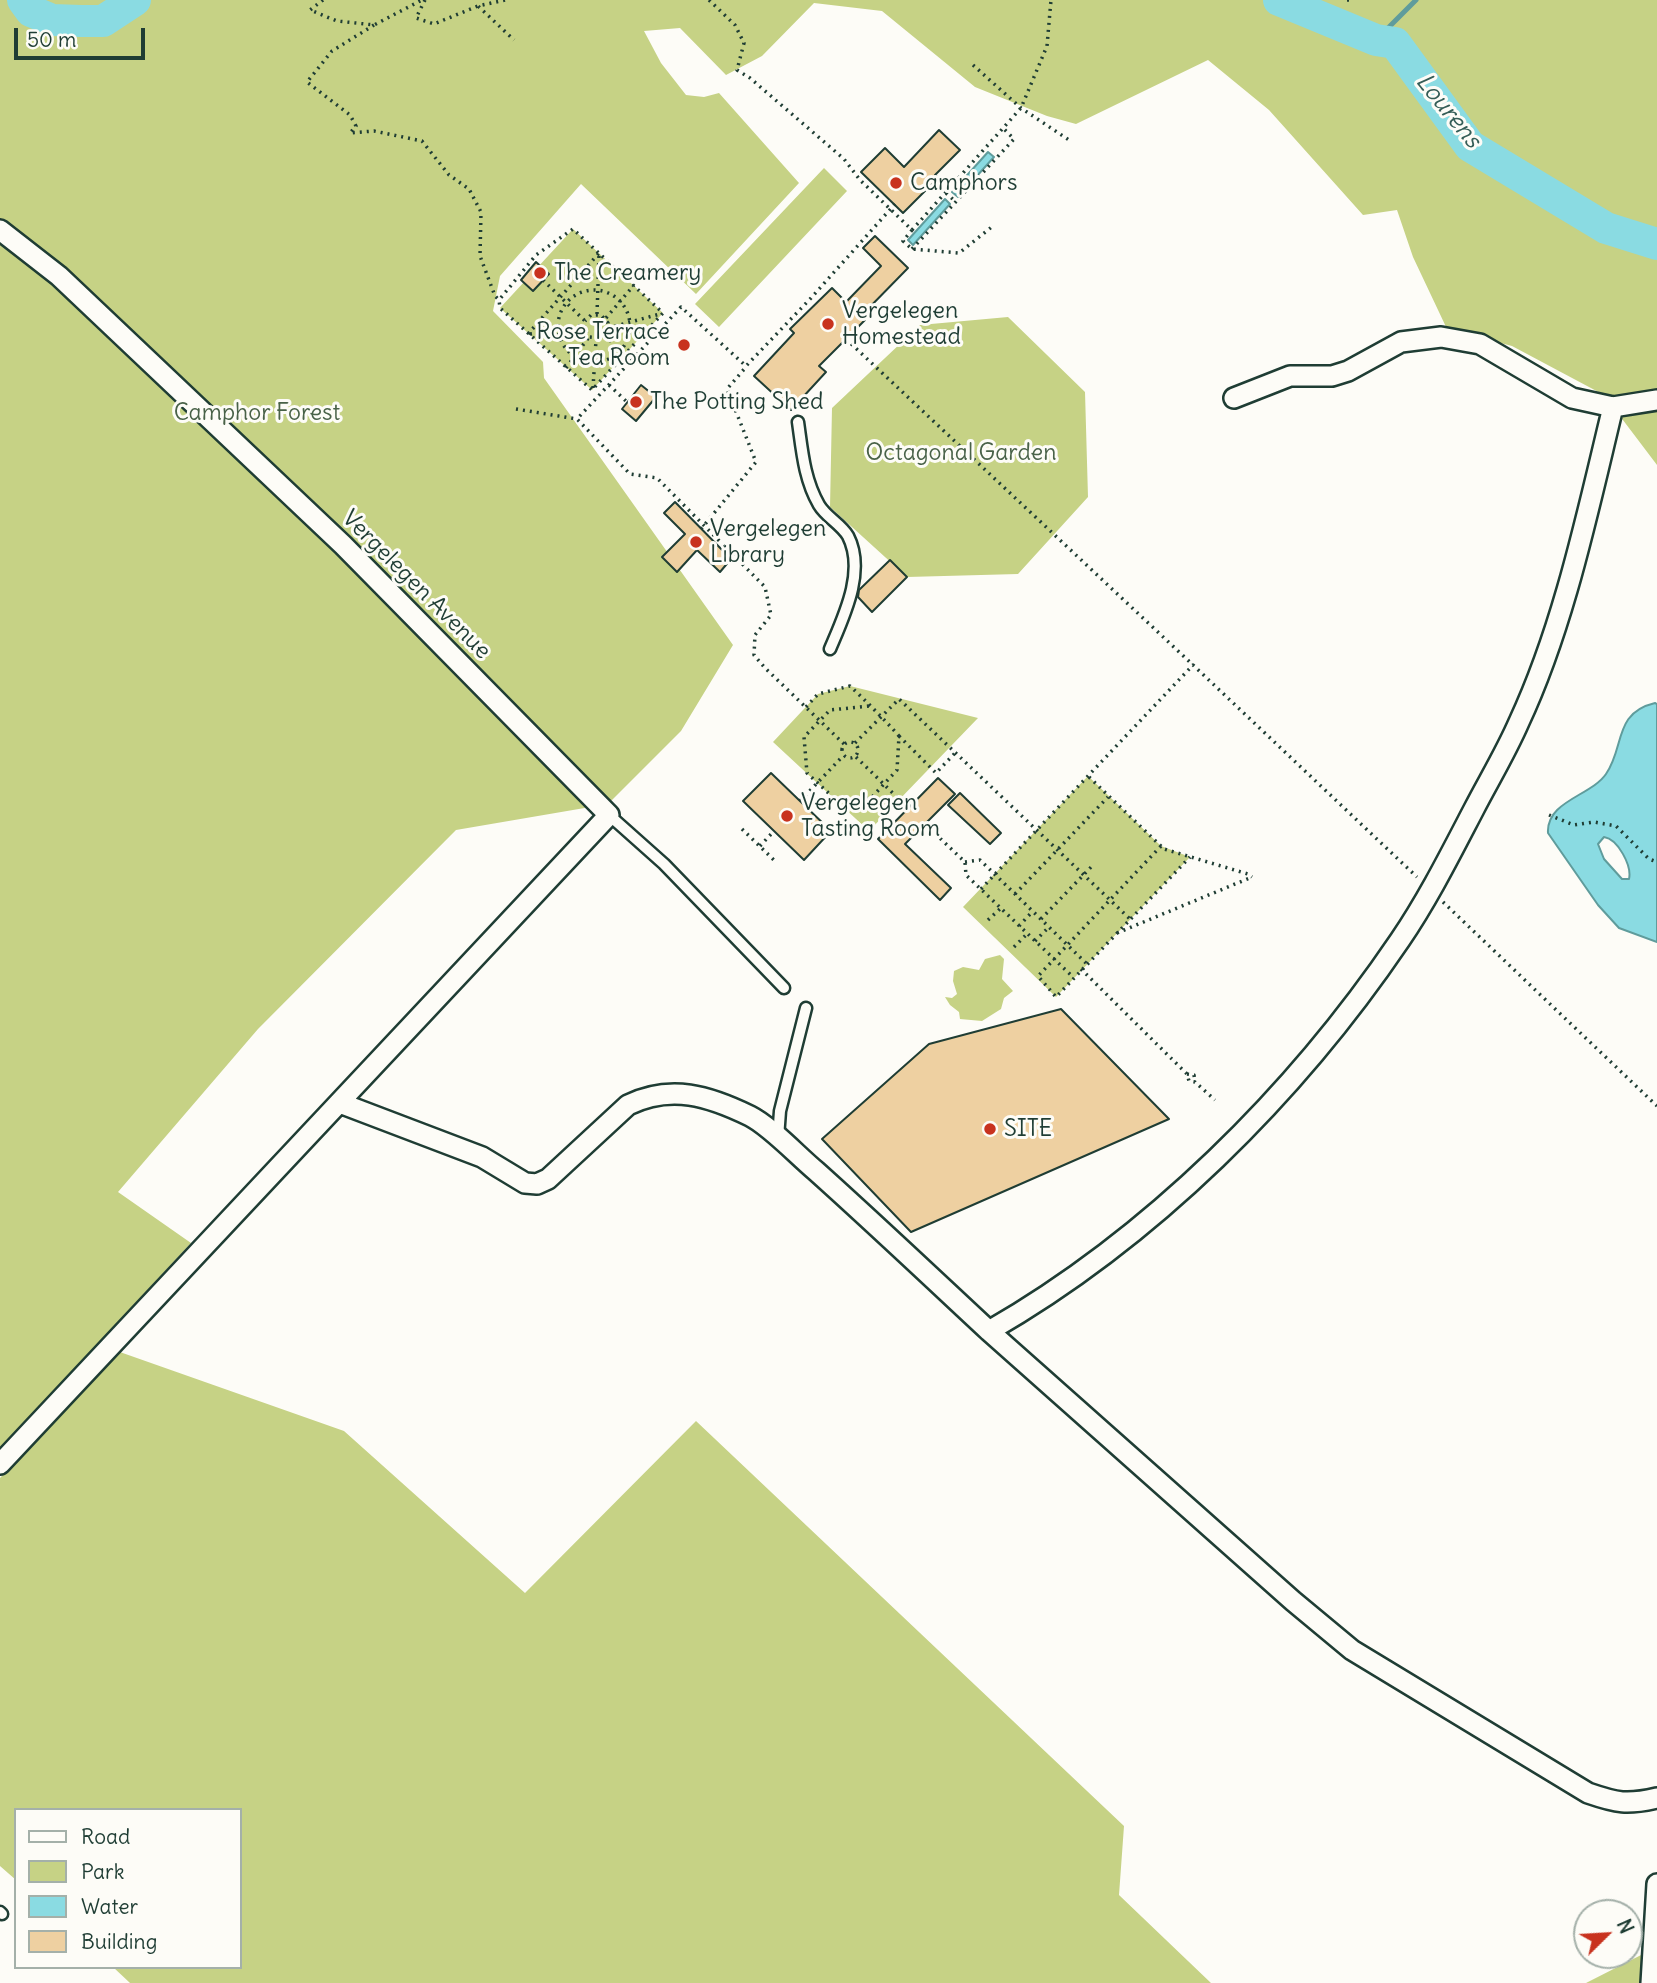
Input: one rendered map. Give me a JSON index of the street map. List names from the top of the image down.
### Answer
{
  "streets": {
    "street": ["Vergelegen Avenue"]
  },
  "water": ["Lourens"],
  "parks": ["Camphor Forest", "Octagonal Garden"],
  "places": [
    "Camphors",
    "The Creamery",
    "Vergelegen Homestead",
    "Rose Terrace Tea Room",
    "The Potting Shed",
    "Vergelegen Library",
    "Vergelegen Tasting Room",
    "SITE"
  ],
  "legend": [
    "Road",
    "Park",
    "Water",
    "Building"
  ],
  "scale_bar": "50 m",
  "north": "top right"
}
